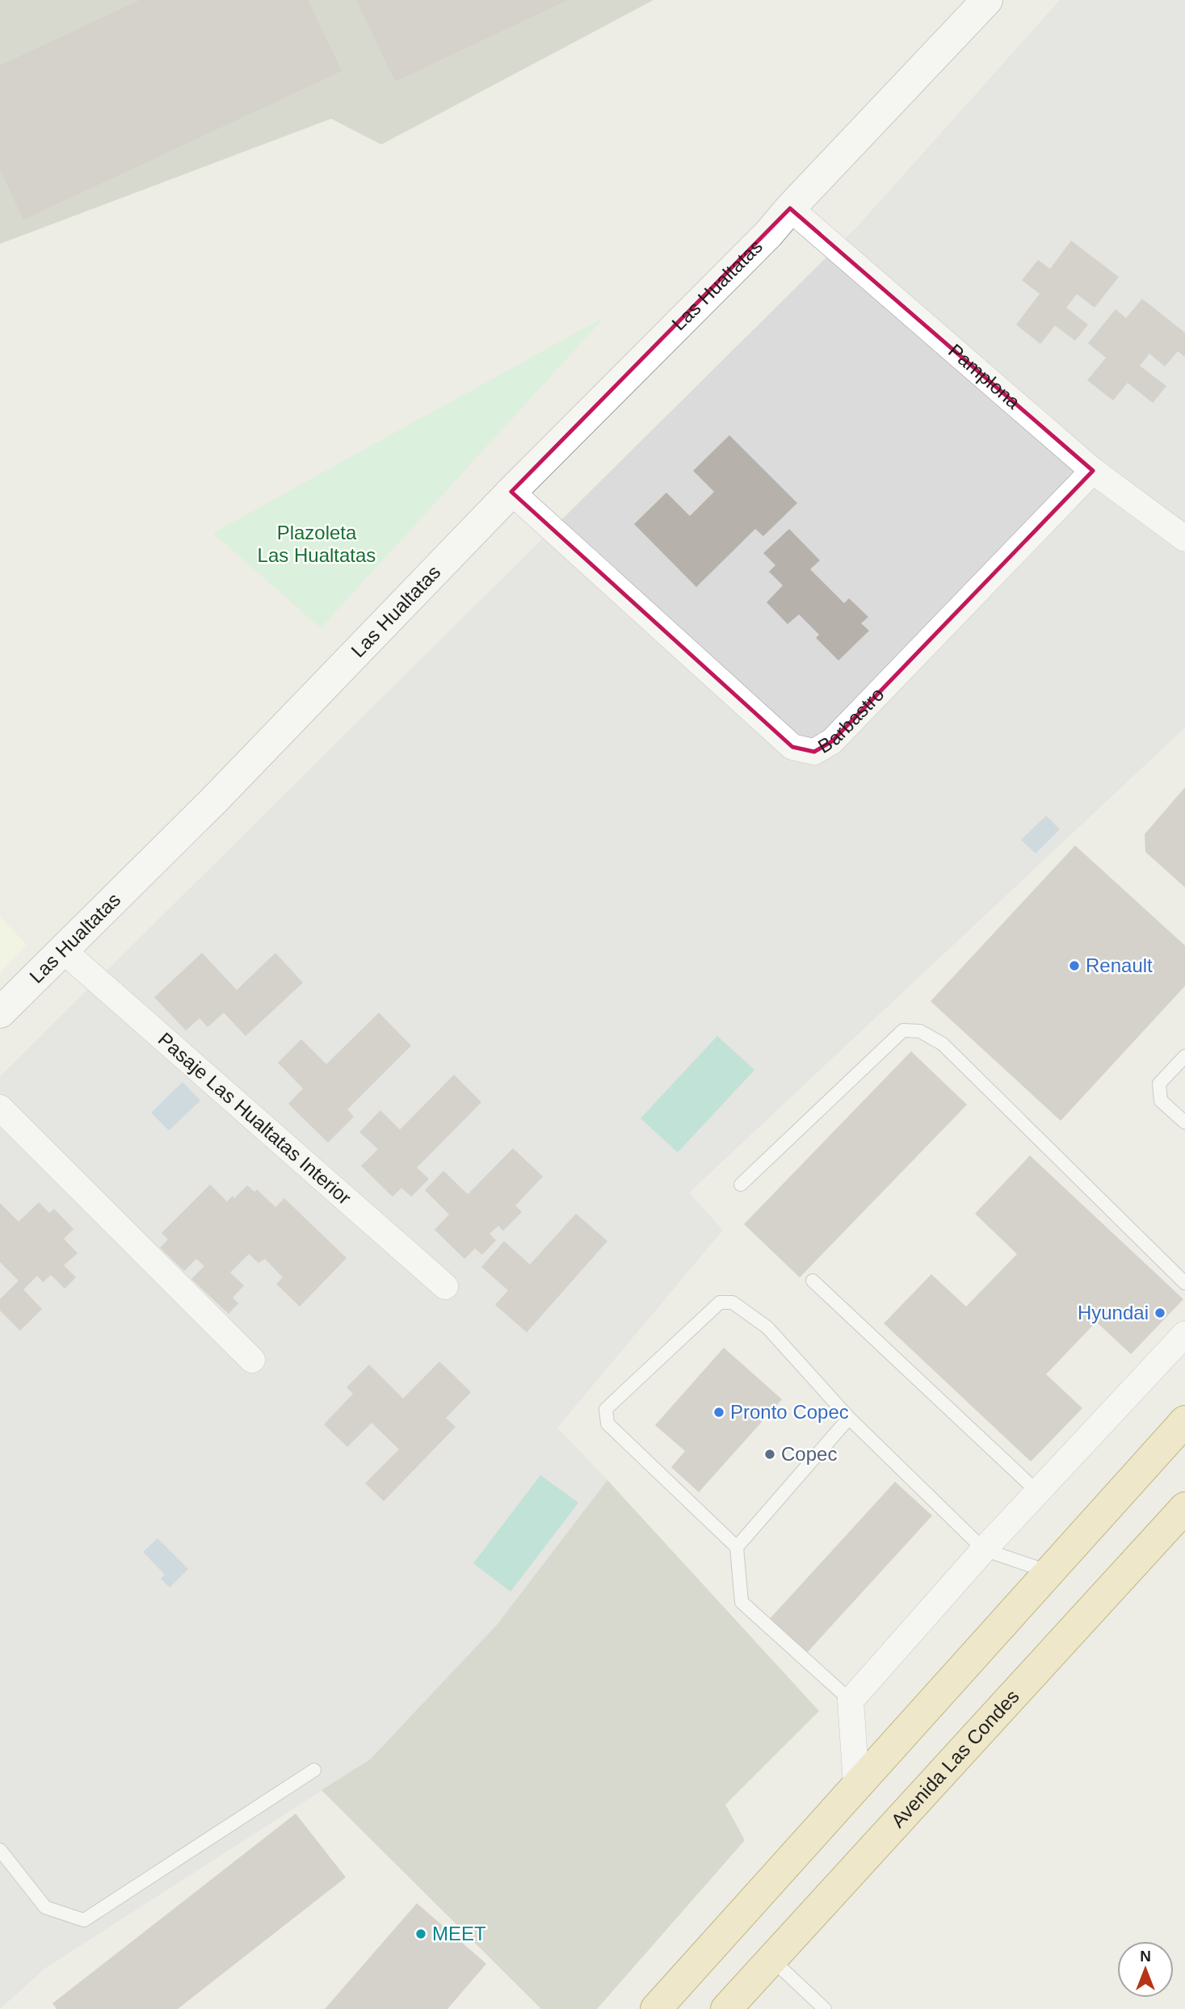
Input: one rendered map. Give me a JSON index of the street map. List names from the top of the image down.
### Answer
{
  "streets": {
    "main road": ["Avenida Las Condes"],
    "street": [
      "Las Hualtatas",
      "Pamplona",
      "Barbastro",
      "Pasaje Las Hualtatas Interior"
    ]
  },
  "crossings": [
    ["Las Hualtatas", "Pamplona"],
    ["Las Hualtatas", "Barbastro"],
    ["Las Hualtatas", "Pasaje Las Hualtatas Interior"],
    ["Pamplona", "Barbastro"]
  ],
  "parks": ["Plazoleta Las Hualtatas"],
  "places": [
    "Renault",
    "Hyundai",
    "Pronto Copec",
    "Copec",
    "MEET"
  ],
  "north": "top"
}
